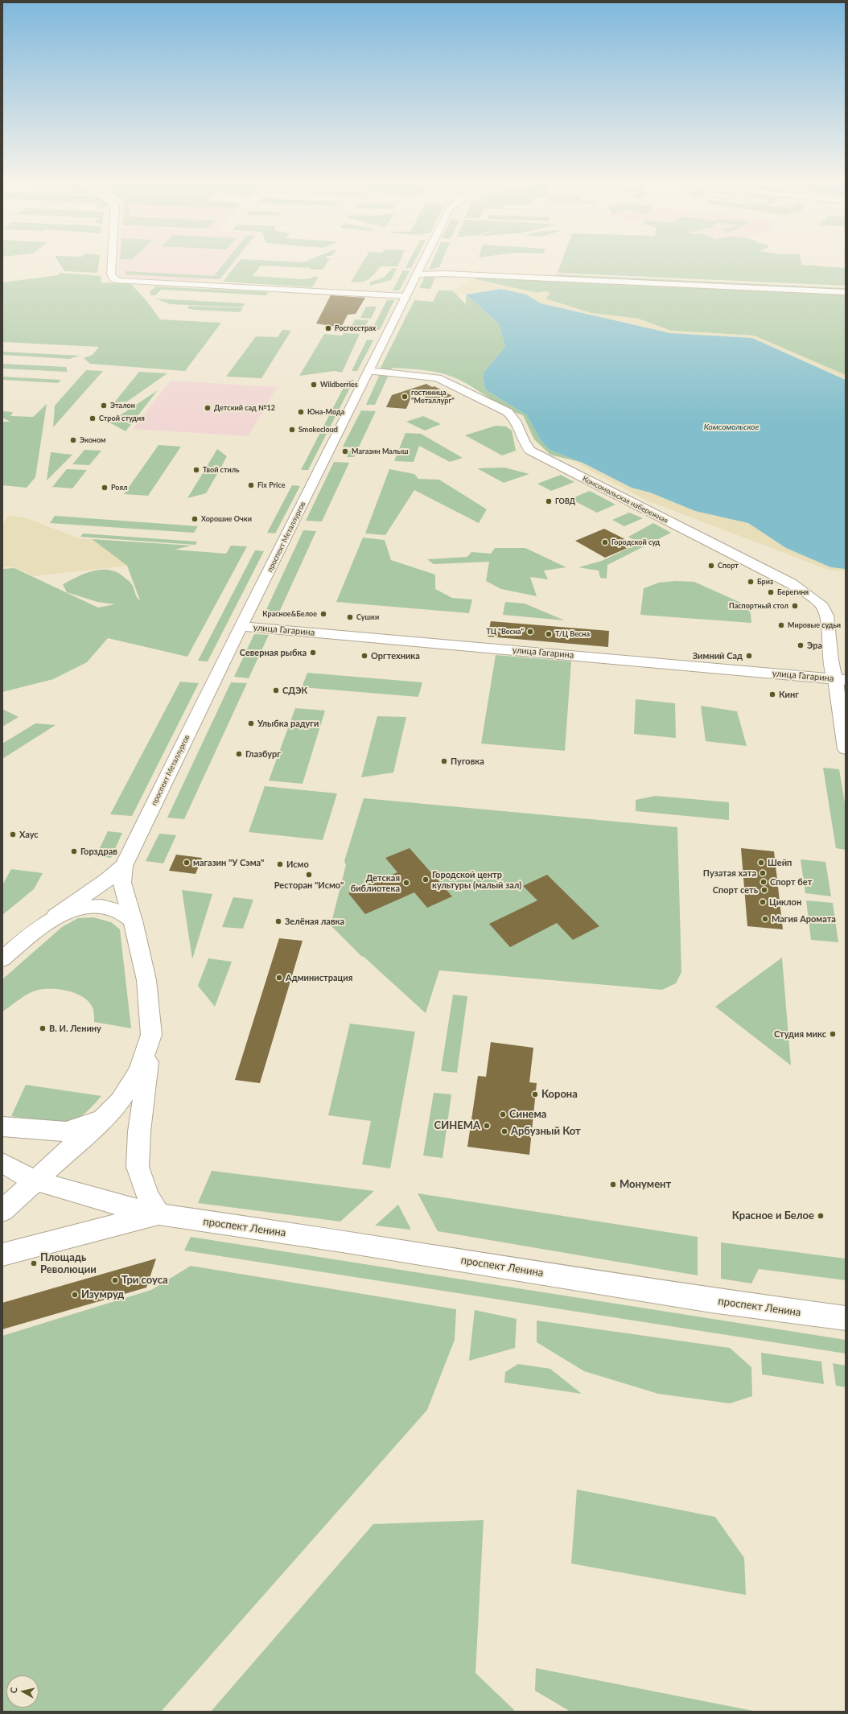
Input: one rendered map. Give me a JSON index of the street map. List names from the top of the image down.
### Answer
{
  "streets": {
    "main road": [
      "Комсомольская набережная",
      "проспект Металлургов",
      "улица Гагарина",
      "проспект Ленина"
    ]
  },
  "crossings": [
    ["Комсомольская набережная", "проспект Металлургов"],
    ["Комсомольская набережная", "улица Гагарина"],
    ["проспект Металлургов", "улица Гагарина"]
  ],
  "water": ["Комсомольское"],
  "places": [
    "Росгосстрах",
    "Wildberries",
    "гостиница \"Металлург\"",
    "Эталон",
    "Детский сад №12",
    "Юна-Мода",
    "Строй студия",
    "Smokecloud",
    "Эконом",
    "Магазин Малыш",
    "Твой стиль",
    "Fix Price",
    "Роял",
    "ГОВД",
    "Хорошие Очки",
    "Городской суд",
    "Спорт",
    "Бриз",
    "Берегиня",
    "Паспортный стол",
    "Красное&Белое",
    "Сушки",
    "Мировые судьи",
    "ТЦ \"Весна\"",
    "Т/Ц Весна",
    "Эра",
    "Северная рыбка",
    "Оргтехника",
    "Зимний Сад",
    "СДЭК",
    "Кинг",
    "Улыбка радуги",
    "Глазбург",
    "Пуговка",
    "Хаус",
    "Горздрав",
    "магазин \"У Сэма\"",
    "Шейп",
    "Исмо",
    "Пузатая хата",
    "Ресторан \"Исмо\"",
    "Городской центр культуры (малый зал)",
    "Спорт бет",
    "Детская библиотека",
    "Спорт сеть",
    "Циклон",
    "Магия Аромата",
    "Зелёная лавка",
    "Администрация",
    "В. И. Ленину",
    "Студия микс",
    "Корона",
    "Синема",
    "СИНЕМА",
    "Арбузный Кот",
    "Монумент",
    "Красное и Белое",
    "Площадь Революции",
    "Три соуса",
    "Изумруд"
  ],
  "north": "left"
}
